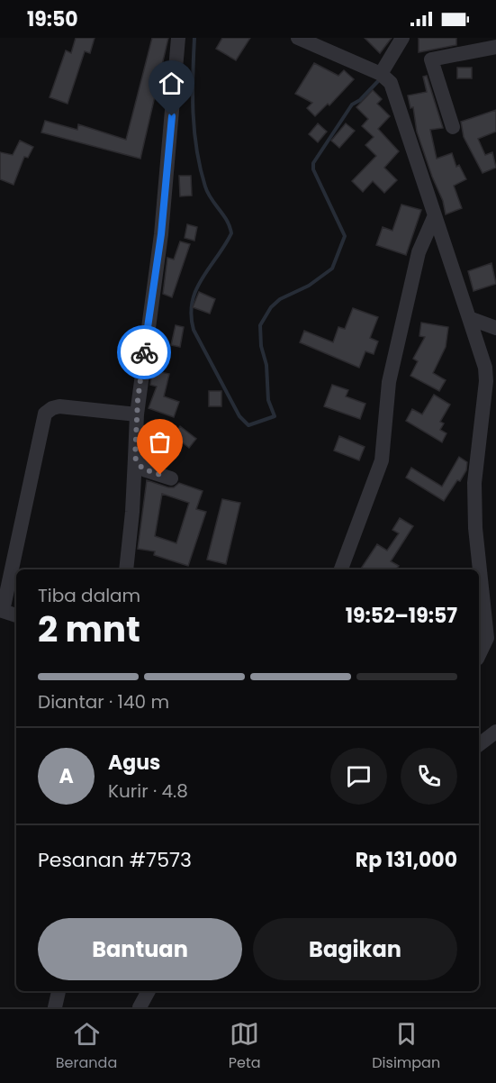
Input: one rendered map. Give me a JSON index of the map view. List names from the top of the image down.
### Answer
{
  "page": {
    "status": "19:50",
    "heading": ["2 mnt", "Tiba dalam", "19:52–19:57"],
    "panel": [
      "Agus",
      "Kurir · 4.8",
      "Pesanan #7573",
      "Rp 131,000"
    ],
    "bar": "Diantar · 140 m",
    "round": "A",
    "buttons": ["Bantuan", "Bagikan"],
    "tabs": ["Beranda", "Peta", "Disimpan"]
  }
}
